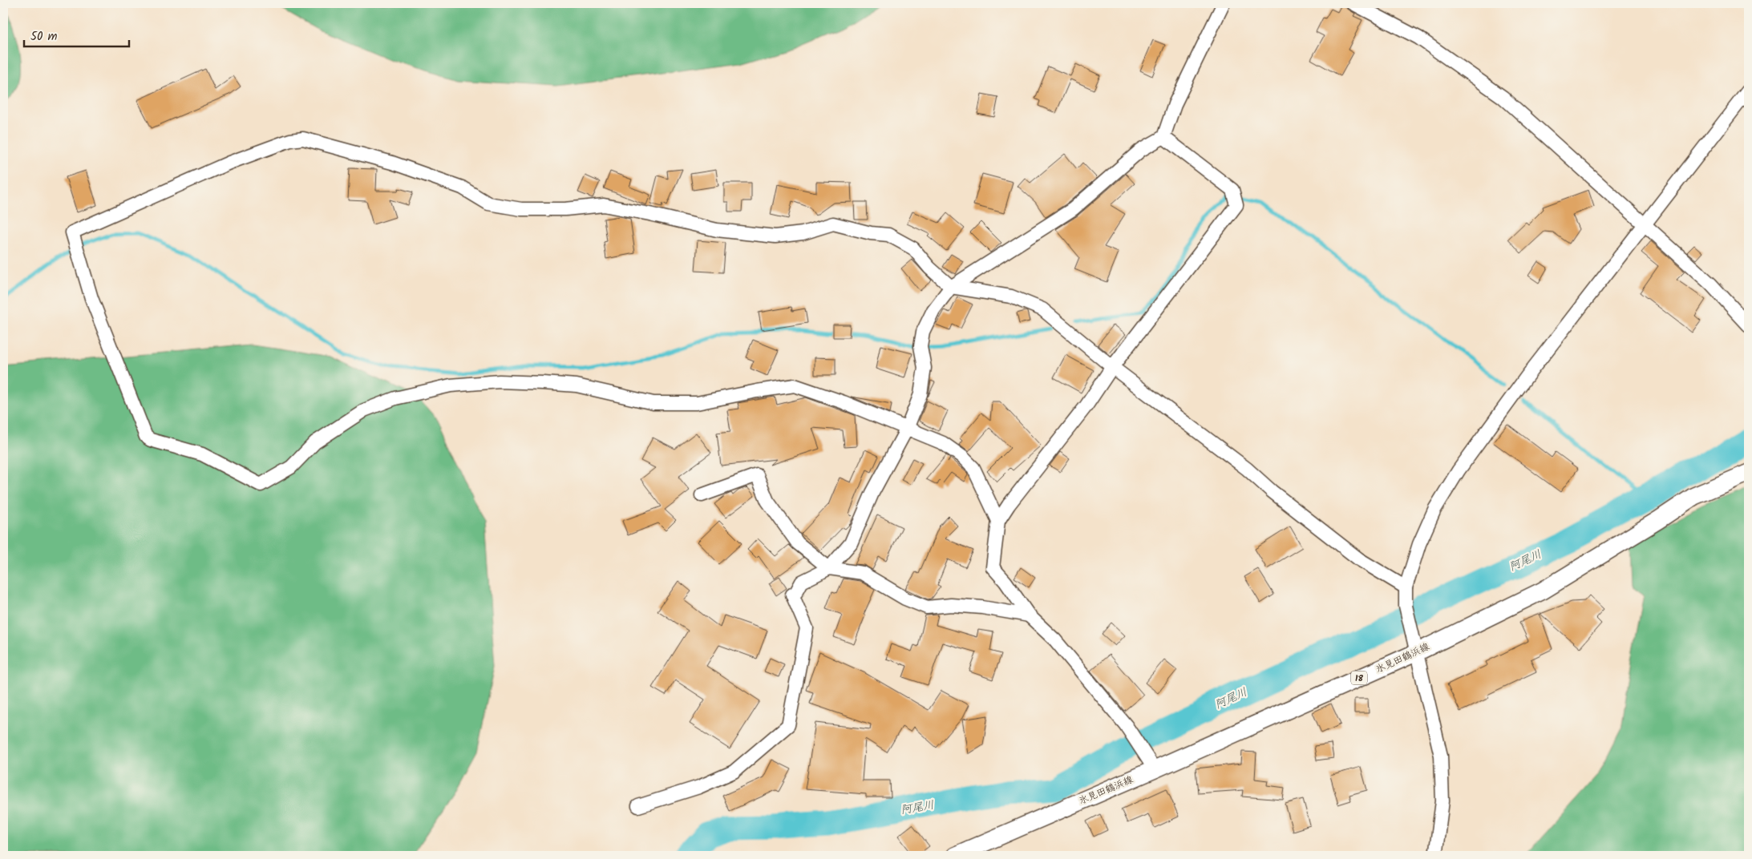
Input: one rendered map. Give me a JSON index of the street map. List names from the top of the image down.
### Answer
{
  "streets": {
    "main road": ["氷見田鶴浜線", "18"]
  },
  "water": ["阿尾川"],
  "scale_bar": "50 m"
}
